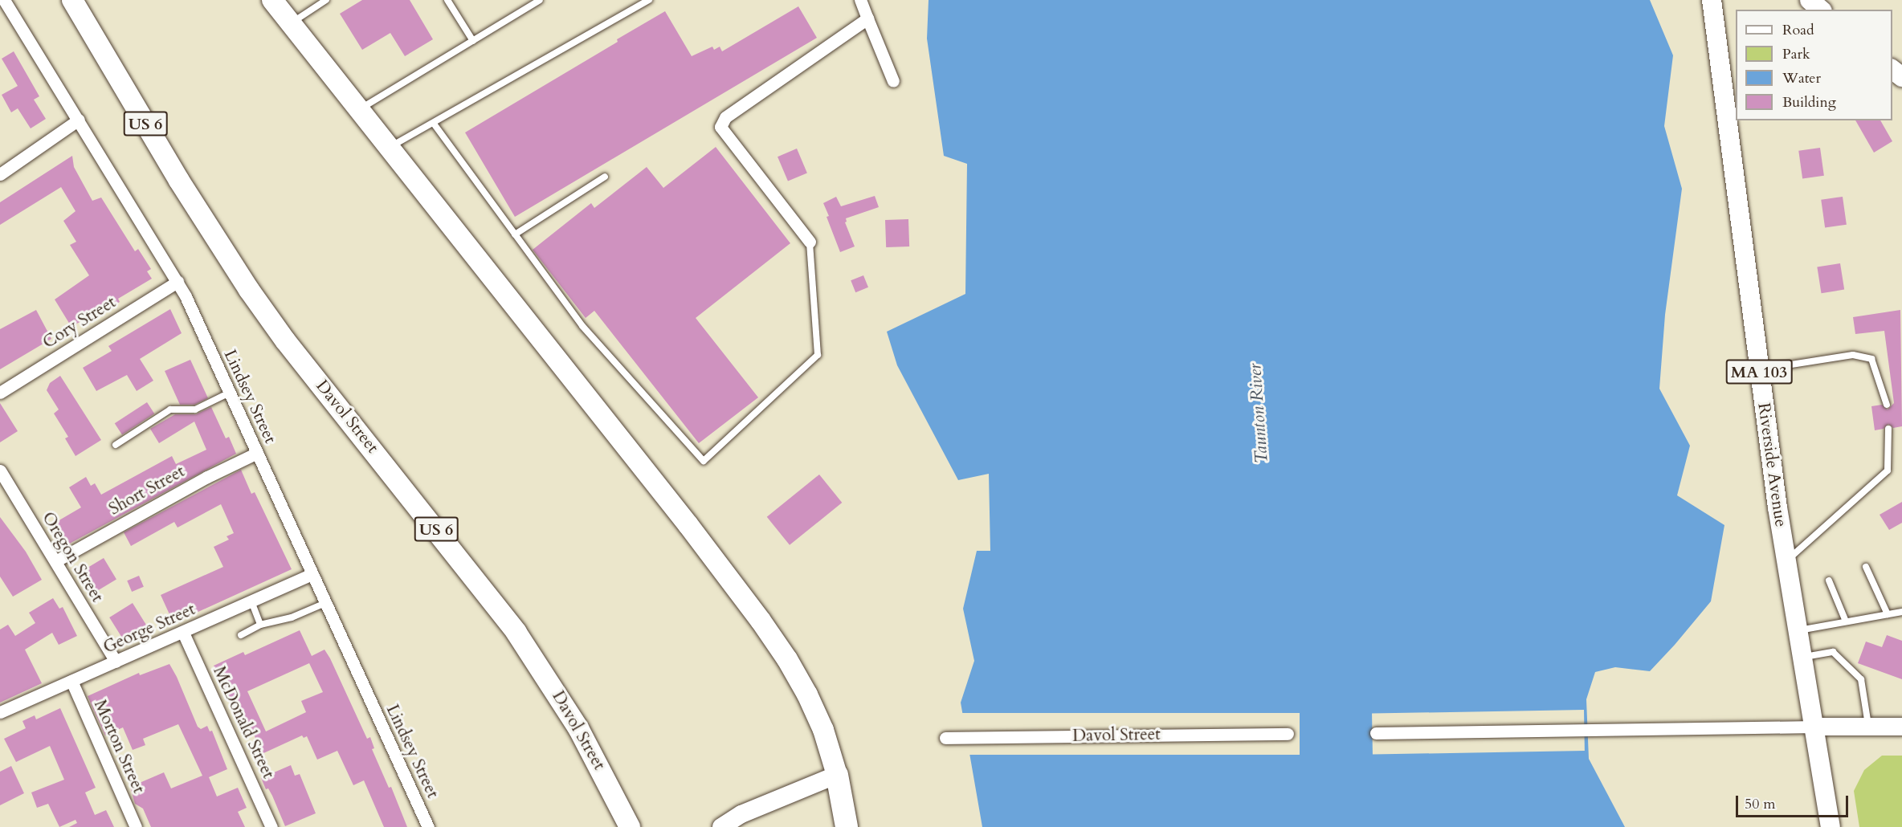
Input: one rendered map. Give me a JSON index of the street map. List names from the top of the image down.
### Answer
{
  "streets": {
    "highway": ["US 6", "Davol Street"],
    "main road": ["MA 103", "Riverside Avenue"],
    "street": [
      "Cory Street",
      "Lindsey Street",
      "Short Street",
      "Oregon Street",
      "George Street",
      "McDonald Street",
      "Morton Street"
    ]
  },
  "crossings": [
    ["Cory Street", "Lindsey Street"],
    ["Lindsey Street", "Short Street"],
    ["Lindsey Street", "George Street"],
    ["Short Street", "Oregon Street"],
    ["Oregon Street", "George Street"],
    ["George Street", "McDonald Street"],
    ["George Street", "Morton Street"]
  ],
  "water": ["Taunton River"],
  "legend": [
    "Road",
    "Park",
    "Water",
    "Building"
  ],
  "scale_bar": "50 m"
}
